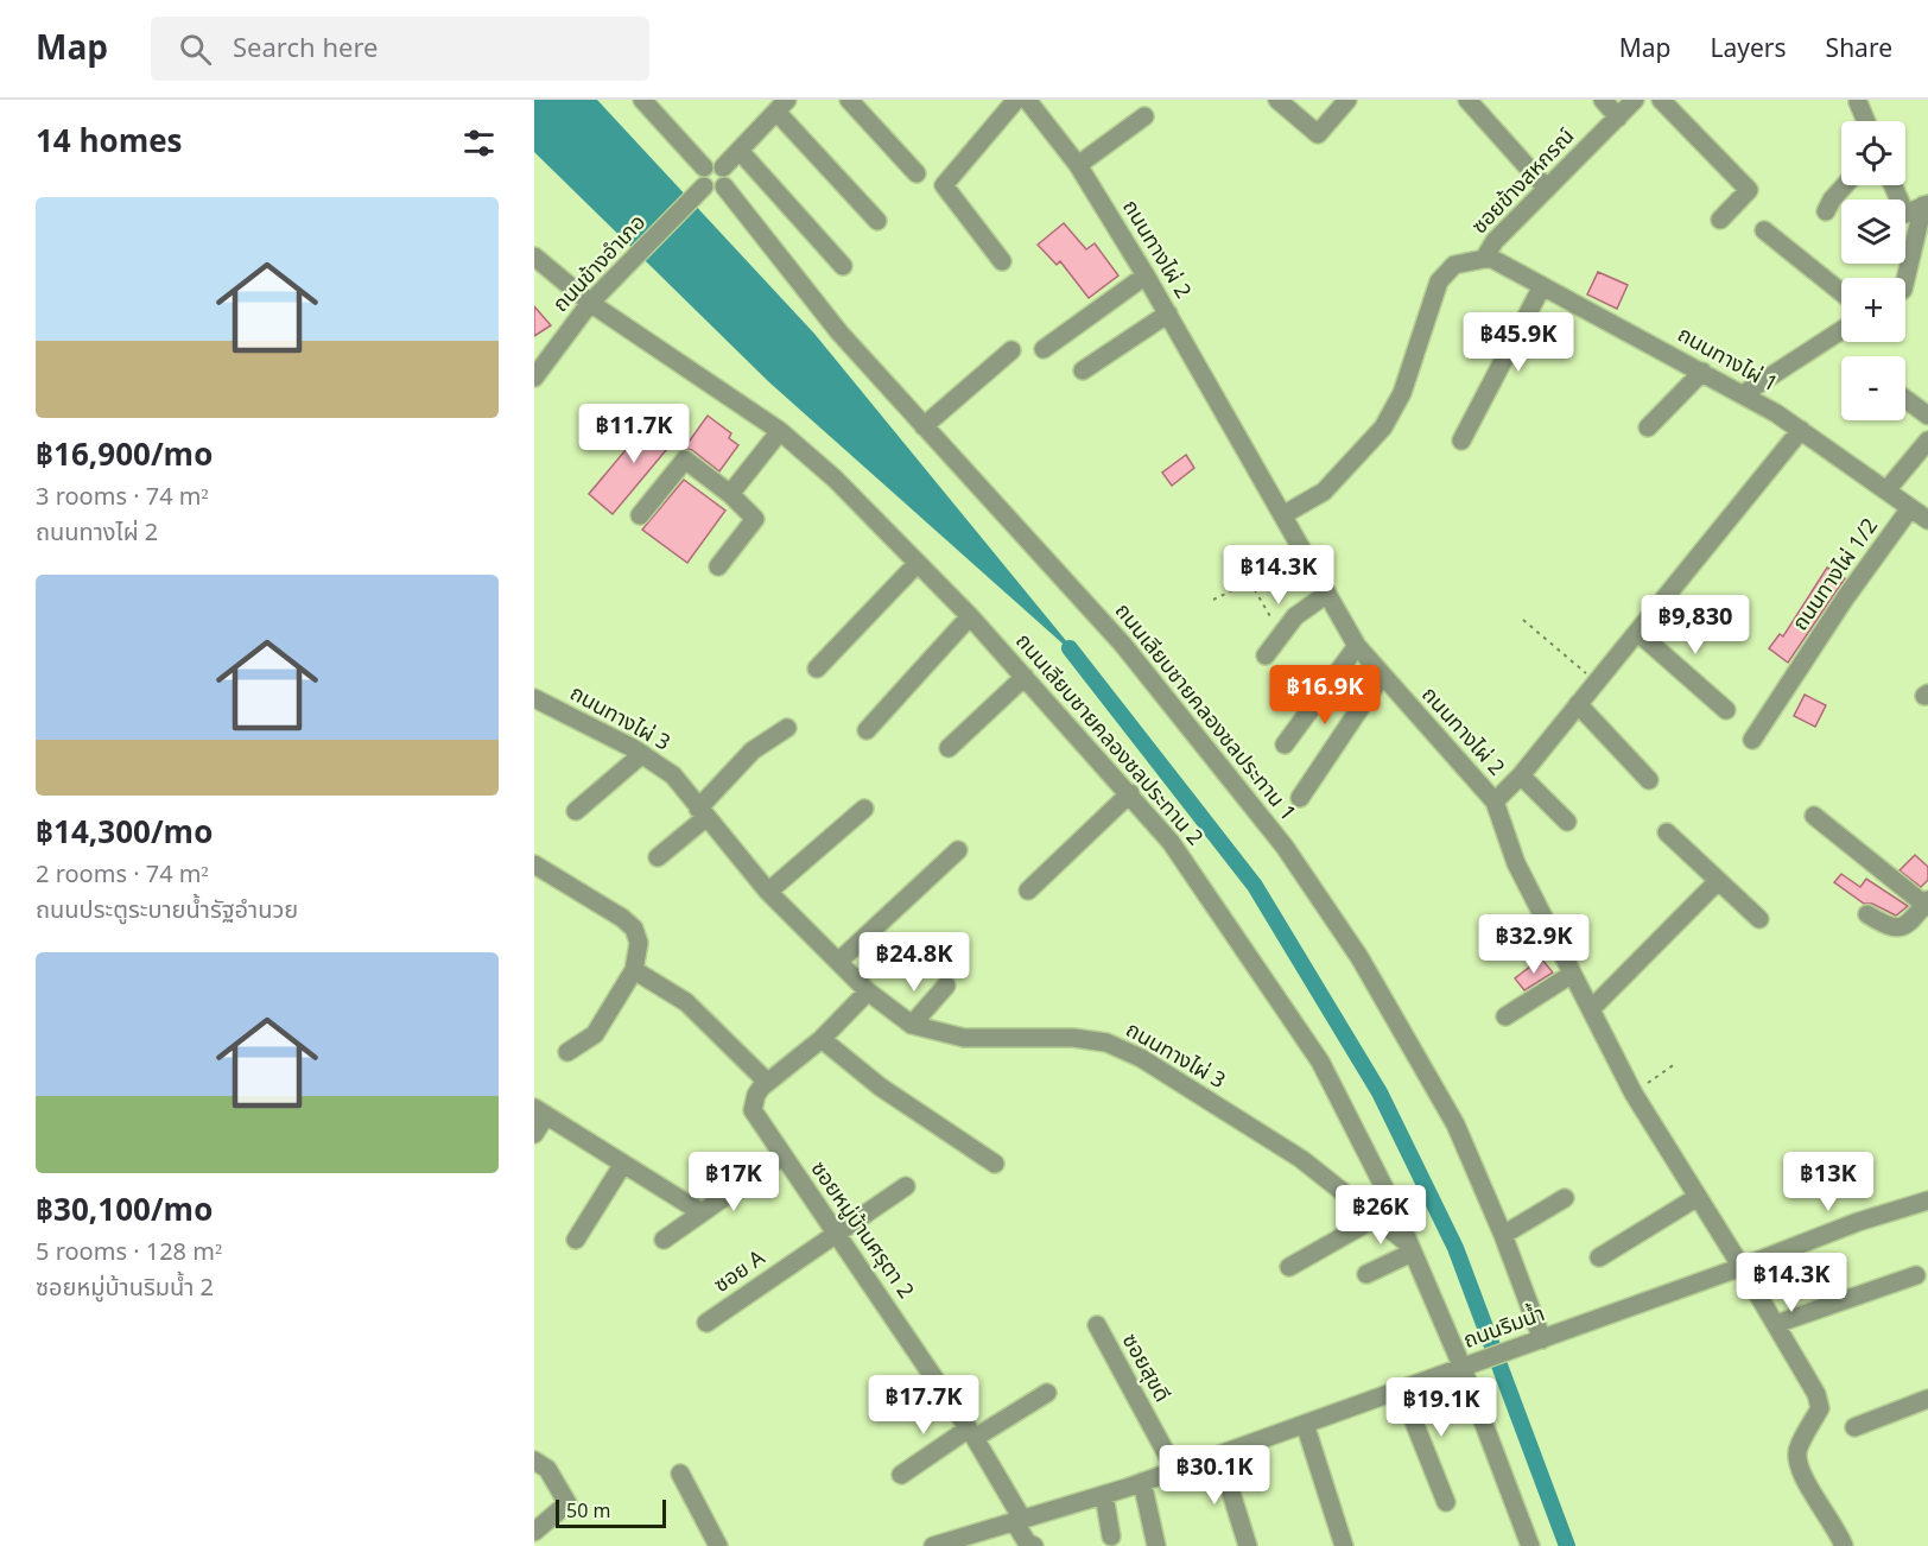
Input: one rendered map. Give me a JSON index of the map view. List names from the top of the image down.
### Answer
{
  "streets": {
    "street": [
      "ซอยข้างสหกรณ์",
      "ถนนทางไผ่ 2",
      "ถนนข้างอำเภอ",
      "ถนนทางไผ่ 1",
      "ถนนทางไผ่ 1/2",
      "ถนนเลียบชายคลองชลประทาน 1",
      "ถนนทางไผ่ 3",
      "ถนนเลียบชายคลองชลประทาน 2",
      "ซอยหมู่บ้านศรุตา 2",
      "ซอย A",
      "ถนนริมน้ำ",
      "ซอยสุขดี"
    ]
  },
  "crossings": [
    ["ซอยข้างสหกรณ์", "ถนนทางไผ่ 1"],
    ["ถนนทางไผ่ 2", "ถนนริมน้ำ"],
    ["ถนนข้างอำเภอ", "ถนนเลียบชายคลองชลประทาน 1"],
    ["ถนนข้างอำเภอ", "ถนนเลียบชายคลองชลประทาน 2"],
    ["ถนนทางไผ่ 1", "ถนนทางไผ่ 1/2"],
    ["ถนนเลียบชายคลองชลประทาน 1", "ถนนริมน้ำ"],
    ["ถนนทางไผ่ 3", "ถนนเลียบชายคลองชลประทาน 2"],
    ["ถนนทางไผ่ 3", "ซอยหมู่บ้านศรุตา 2"],
    ["ถนนเลียบชายคลองชลประทาน 2", "ถนนริมน้ำ"],
    ["ซอยหมู่บ้านศรุตา 2", "ซอย A"],
    ["ซอยหมู่บ้านศรุตา 2", "ถนนริมน้ำ"],
    ["ถนนริมน้ำ", "ซอยสุขดี"]
  ],
  "scale_bar": "50 m",
  "page": {
    "header": "Map",
    "search": "Search here",
    "nav": ["Map", "Layers", "Share"],
    "heading": "14 homes",
    "map_buttons": ["+", "−"],
    "list": [
      {
        "name": "฿16,900/mo",
        "note": "3 rooms · 74 m² · ถนนทางไผ่ 2"
      },
      {
        "name": "฿14,300/mo",
        "note": "2 rooms · 74 m² · ถนนประตูระบายน้ำรัฐอำนวย"
      },
      {
        "name": "฿30,100/mo",
        "note": "5 rooms · 128 m² · ซอยหมู่บ้านริมน้ำ 2"
      }
    ],
    "price": [
      "฿45.9K",
      "฿11.7K",
      "฿14.3K",
      "฿9,830",
      "฿16.9K",
      "฿32.9K",
      "฿24.8K",
      "฿17K",
      "฿13K",
      "฿26K",
      "฿14.3K",
      "฿17.7K",
      "฿19.1K",
      "฿30.1K"
    ],
    "scale": "50 m"
  }
}
